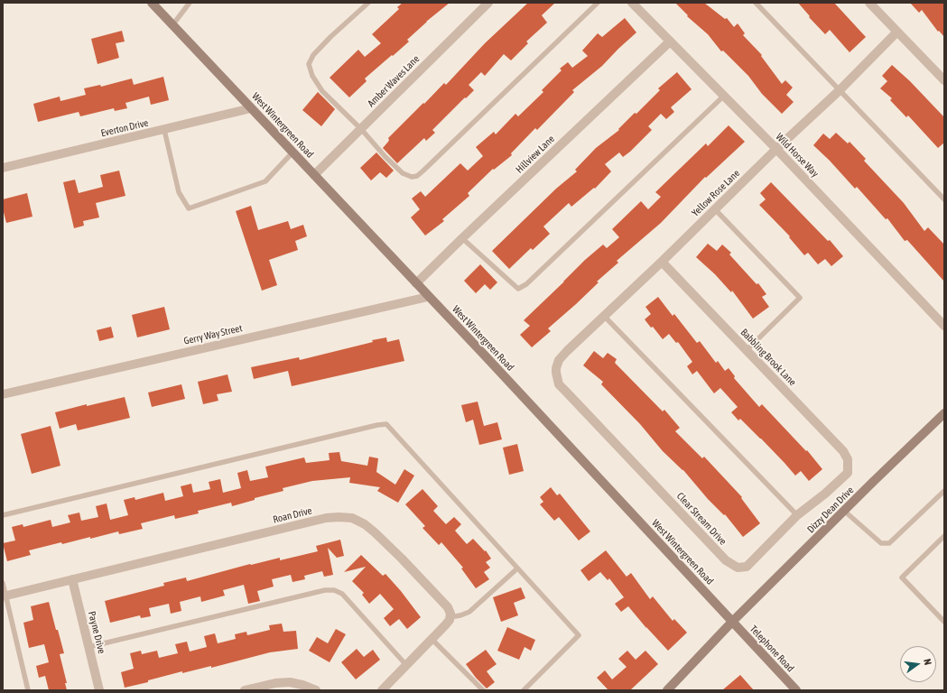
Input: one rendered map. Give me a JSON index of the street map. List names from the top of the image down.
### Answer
{
  "streets": {
    "main road": ["West Wintergreen Road", "Dizzy Dean Drive", "Telephone Road"],
    "street": [
      "Amber Waves Lane",
      "Everton Drive",
      "Hillview Lane",
      "Wild Horse Way",
      "Yellow Rose Lane",
      "Gerry Way Street",
      "Babbling Brook Lane",
      "Roan Drive",
      "Clear Stream Drive",
      "Payne Drive"
    ]
  },
  "crossings": [
    ["Amber Waves Lane", "West Wintergreen Road"],
    ["West Wintergreen Road", "Everton Drive"],
    ["West Wintergreen Road", "Hillview Lane"],
    ["West Wintergreen Road", "Gerry Way Street"],
    ["West Wintergreen Road", "Dizzy Dean Drive"],
    ["West Wintergreen Road", "Telephone Road"],
    ["Hillview Lane", "Wild Horse Way"],
    ["Wild Horse Way", "Yellow Rose Lane"],
    ["Yellow Rose Lane", "Babbling Brook Lane"],
    ["Yellow Rose Lane", "Clear Stream Drive"],
    ["Babbling Brook Lane", "Clear Stream Drive"],
    ["Dizzy Dean Drive", "Telephone Road"],
    ["Roan Drive", "Payne Drive"]
  ],
  "north": "right"
}
